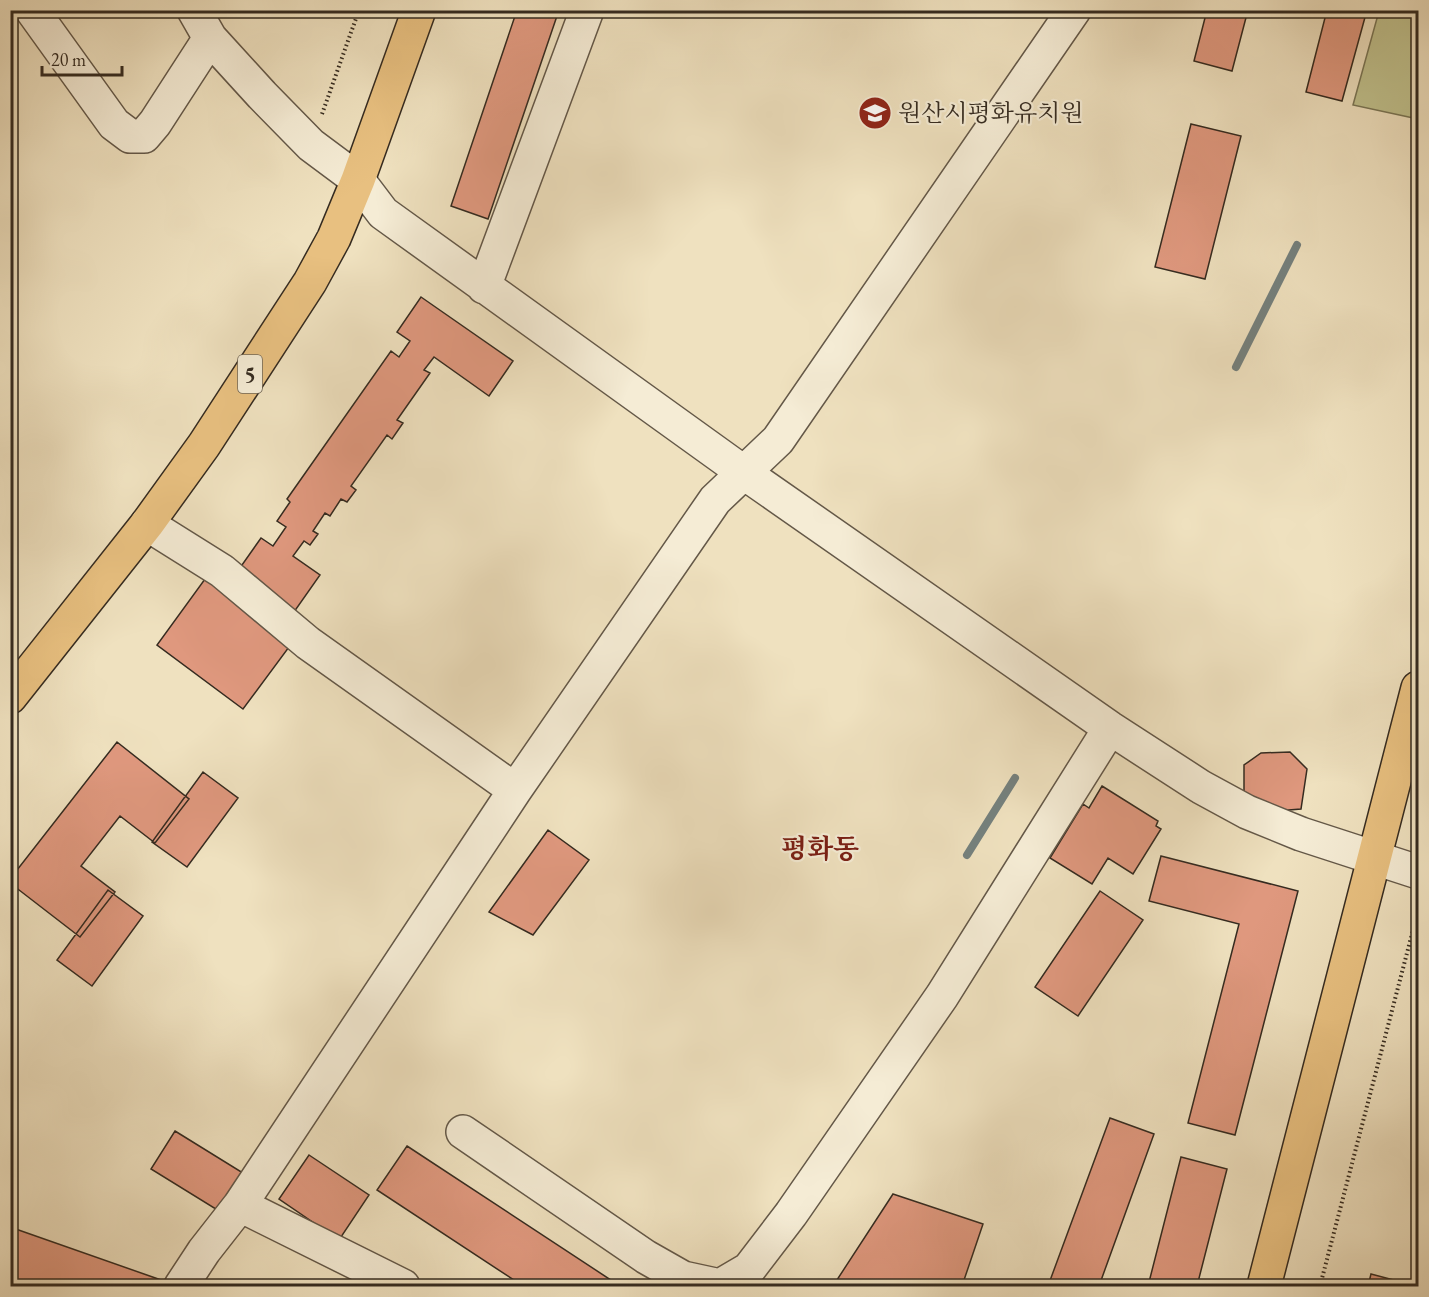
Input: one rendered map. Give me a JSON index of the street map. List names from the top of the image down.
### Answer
{
  "streets": {
    "main road": ["5"]
  },
  "districts": ["평화동"],
  "places": {
    "school or university": ["원산시평화유치원"]
  },
  "scale_bar": "20 m"
}
